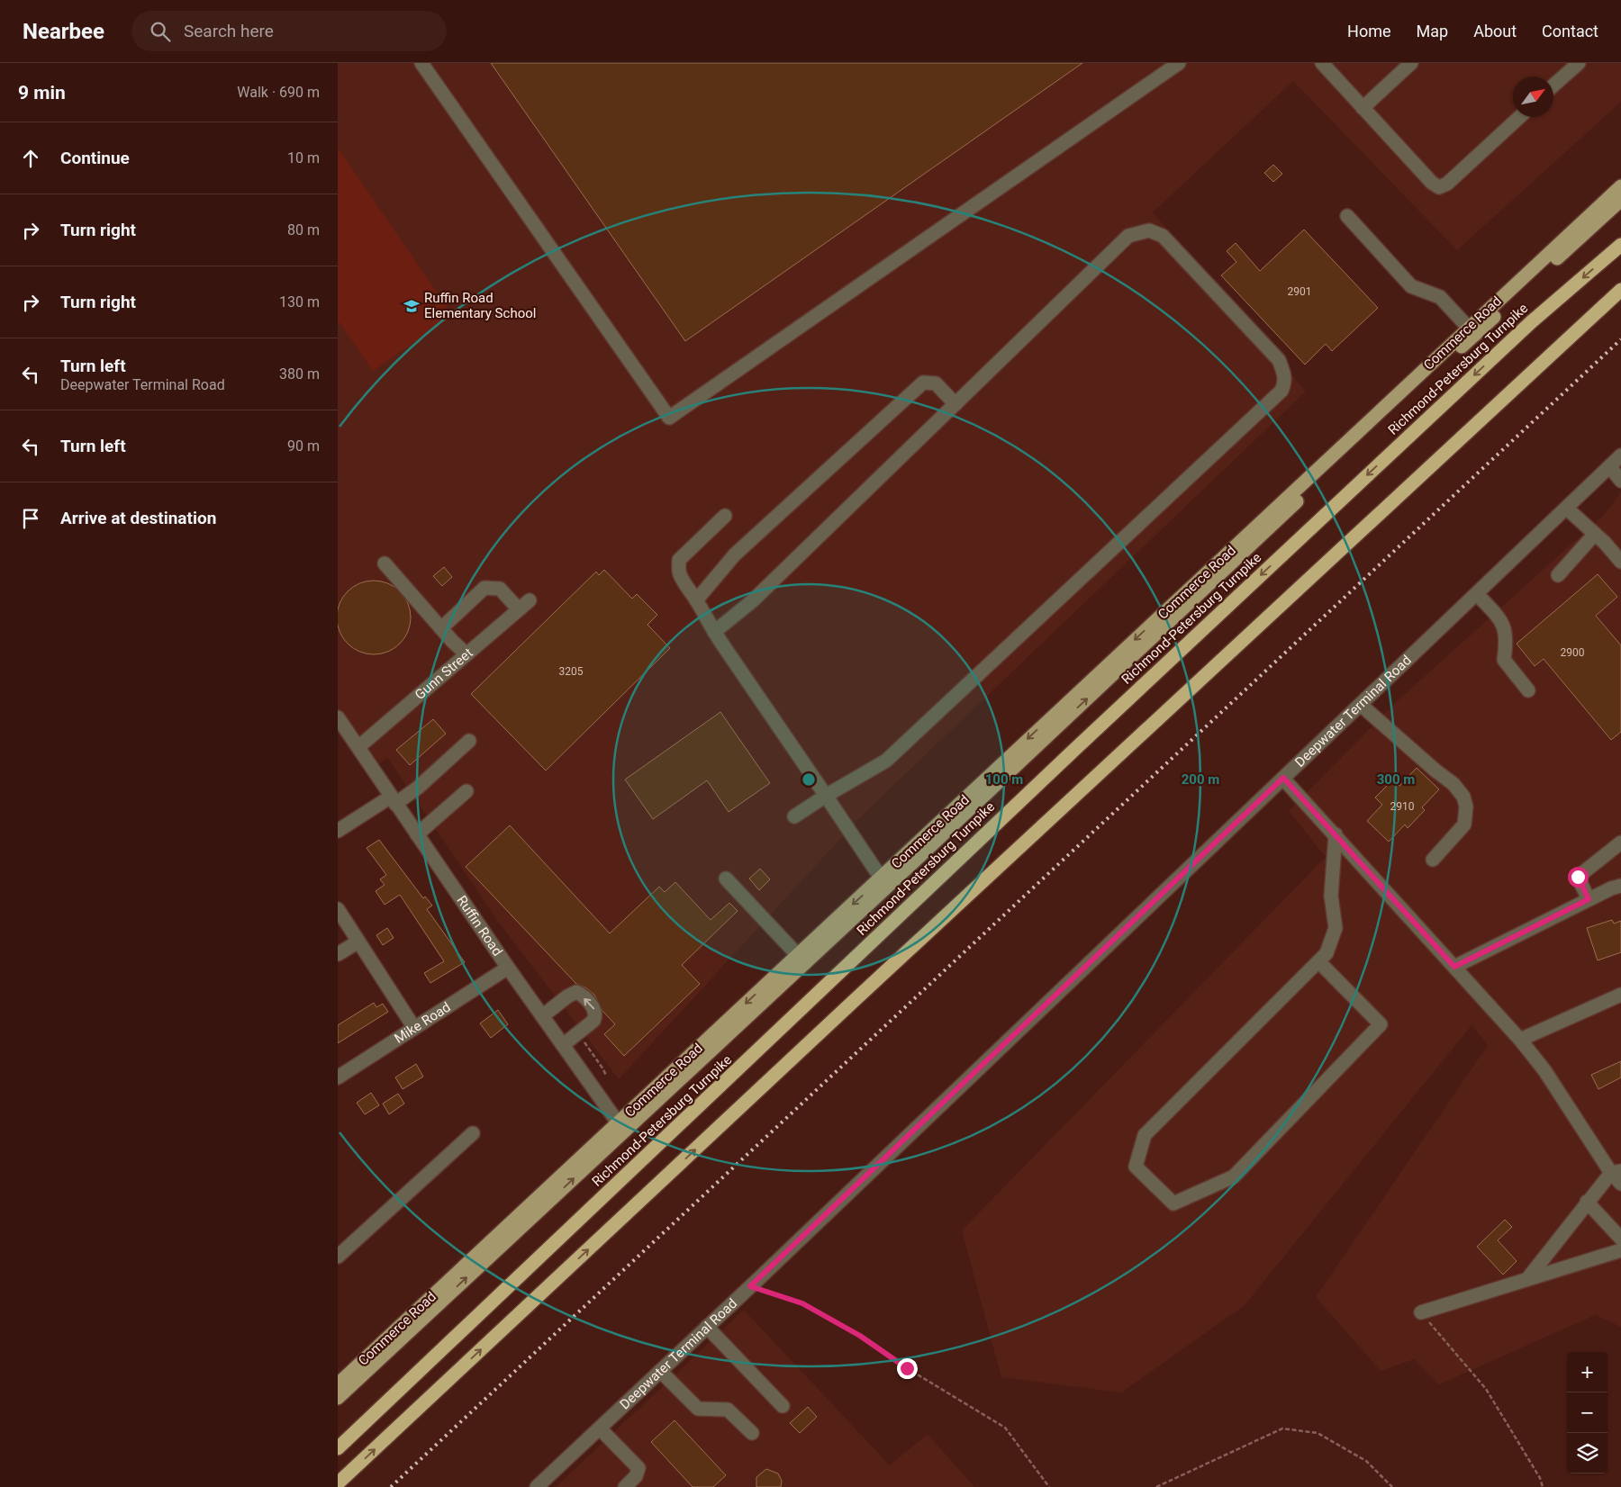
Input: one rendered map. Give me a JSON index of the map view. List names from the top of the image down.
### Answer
{
  "streets": {
    "highway": ["Richmond-Petersburg Turnpike"],
    "main road": ["Commerce Road"],
    "street": [
      "Gunn Street",
      "Deepwater Terminal Road",
      "Ruffin Road",
      "Mike Road"
    ]
  },
  "crossings": [
    ["Commerce Road", "Ruffin Road"],
    ["Gunn Street", "Ruffin Road"],
    ["Ruffin Road", "Mike Road"]
  ],
  "places": {
    "school or university": ["Ruffin Road Elementary School"]
  },
  "house_numbers": [
    "2901",
    "2900",
    "3205",
    "2910"
  ],
  "north": "top right",
  "page": {
    "header": "Nearbee",
    "search": "Search here",
    "nav": [
      "Home",
      "Map",
      "About",
      "Contact"
    ],
    "heading": ["9 min", "Walk · 690 m"],
    "list": [
      ["Continue", "10 m"],
      ["Turn right", "80 m"],
      ["Turn right", "130 m"],
      ["Turn left", "Deepwater Terminal Road", "380 m"],
      ["Turn left", "90 m"],
      "Arrive at destination"
    ],
    "map_buttons": ["+", "−"]
  },
  "rings": ["100 m", "200 m", "300 m"]
}
